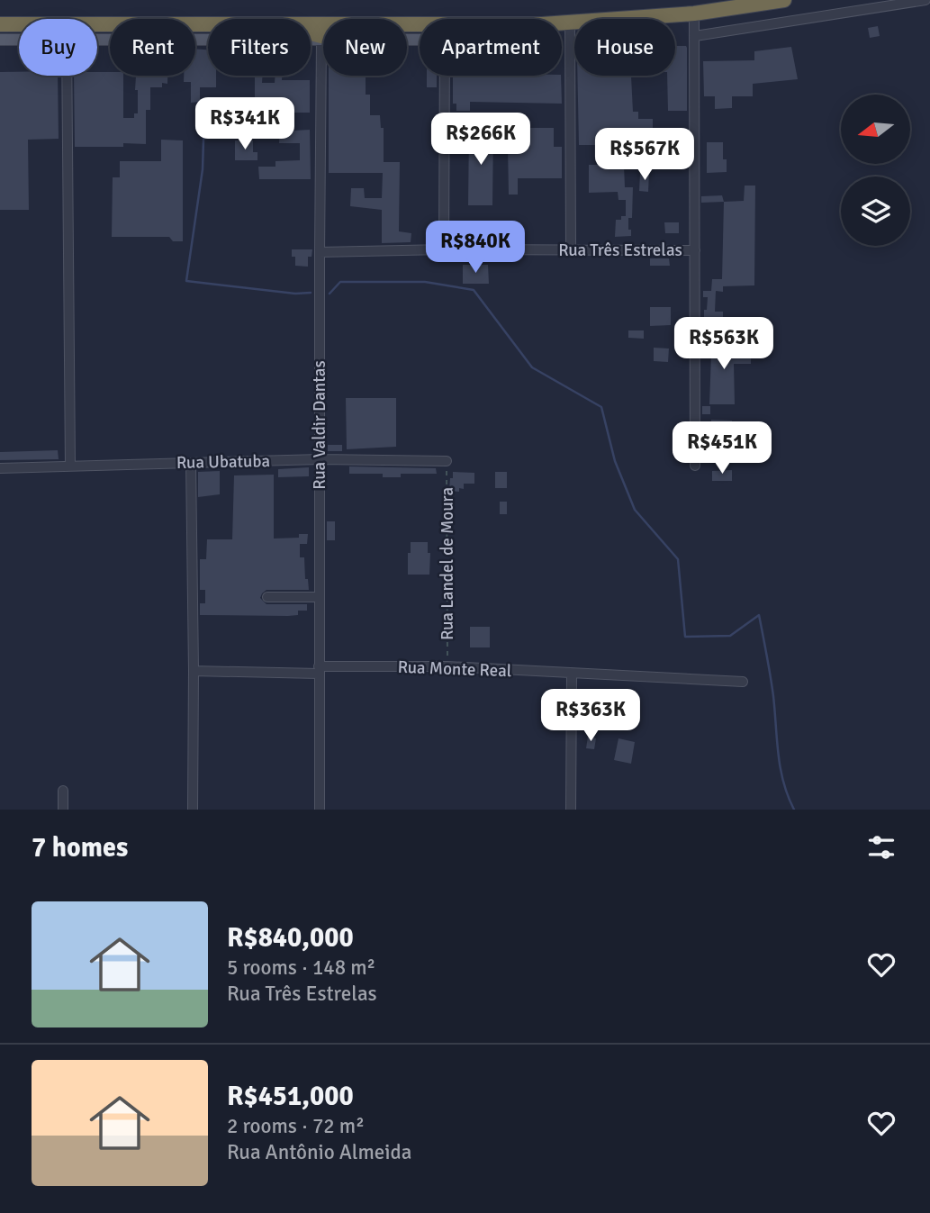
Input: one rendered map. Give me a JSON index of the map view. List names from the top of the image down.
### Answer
{
  "streets": {
    "street": [
      "Rua Três Estrelas",
      "Rua Valdir Dantas",
      "Rua Ubatuba",
      "Rua Monte Real"
    ],
    "path": ["Rua Landel de Moura"]
  },
  "crossings": [
    ["Rua Três Estrelas", "Rua Valdir Dantas"],
    ["Rua Valdir Dantas", "Rua Ubatuba"],
    ["Rua Valdir Dantas", "Rua Monte Real"],
    ["Rua Ubatuba", "Rua Landel de Moura"],
    ["Rua Landel de Moura", "Rua Monte Real"]
  ],
  "north": "left",
  "page": {
    "chip": [
      "Buy",
      "Rent",
      "Filters",
      "New",
      "Apartment",
      "House"
    ],
    "price": [
      "R$341K",
      "R$266K",
      "R$567K",
      "R$840K",
      "R$563K",
      "R$451K",
      "R$363K"
    ],
    "heading": "7 homes",
    "list": [
      {
        "name": "R$840,000",
        "note": "5 rooms · 148 m² · Rua Três Estrelas"
      },
      {
        "name": "R$451,000",
        "note": "2 rooms · 72 m² · Rua Antônio Almeida"
      }
    ]
  }
}
